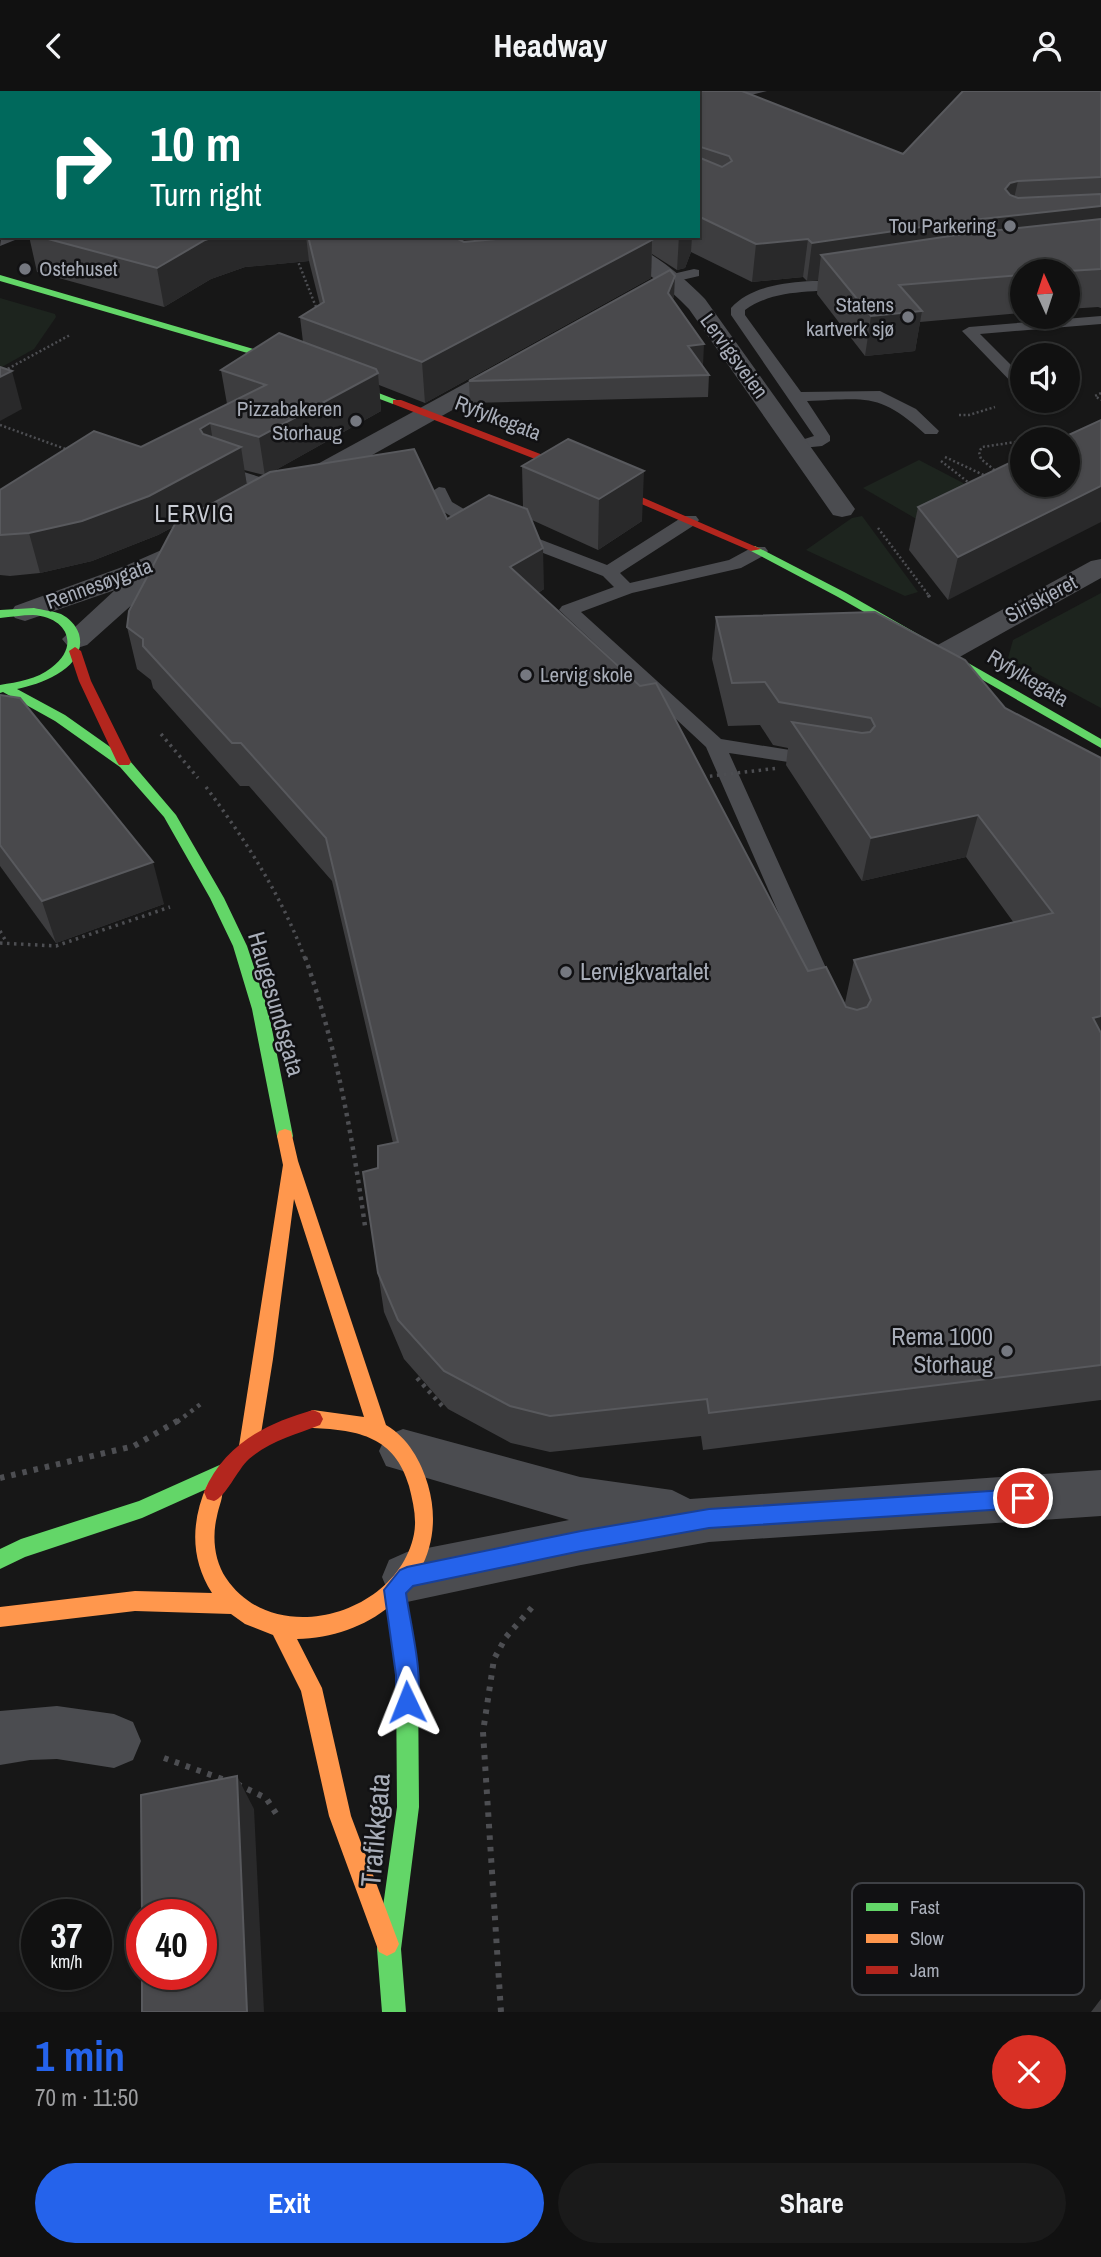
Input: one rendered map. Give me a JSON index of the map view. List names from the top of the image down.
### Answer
{
  "streets": {
    "main road": ["Ryfylkegata", "Haugesundsgata", "Trafikkgata"],
    "street": ["Lervigsveien", "Rennesøygata", "Siriskjeret"]
  },
  "crossings": [
    ["Ryfylkegata", "Siriskjeret"],
    ["Rennesøygata", "Haugesundsgata"],
    ["Haugesundsgata", "Trafikkgata"]
  ],
  "districts": ["LERVIG"],
  "places": [
    "Tou Parkering",
    "Ostehuset",
    "Statens kartverk sjø",
    "Pizzabakeren Storhaug",
    "Lervig skole",
    "Lervigkvartalet",
    "Rema 1000 Storhaug"
  ],
  "legend": ["Fast", "Slow", "Jam"],
  "north": "top",
  "page": {
    "header": "Headway",
    "turn": ["10 m", "Turn right"],
    "speed": "37 km/h",
    "limit": "40",
    "heading": ["1 min", "70 m · 11:50"],
    "buttons": ["Exit", "Share"]
  }
}
